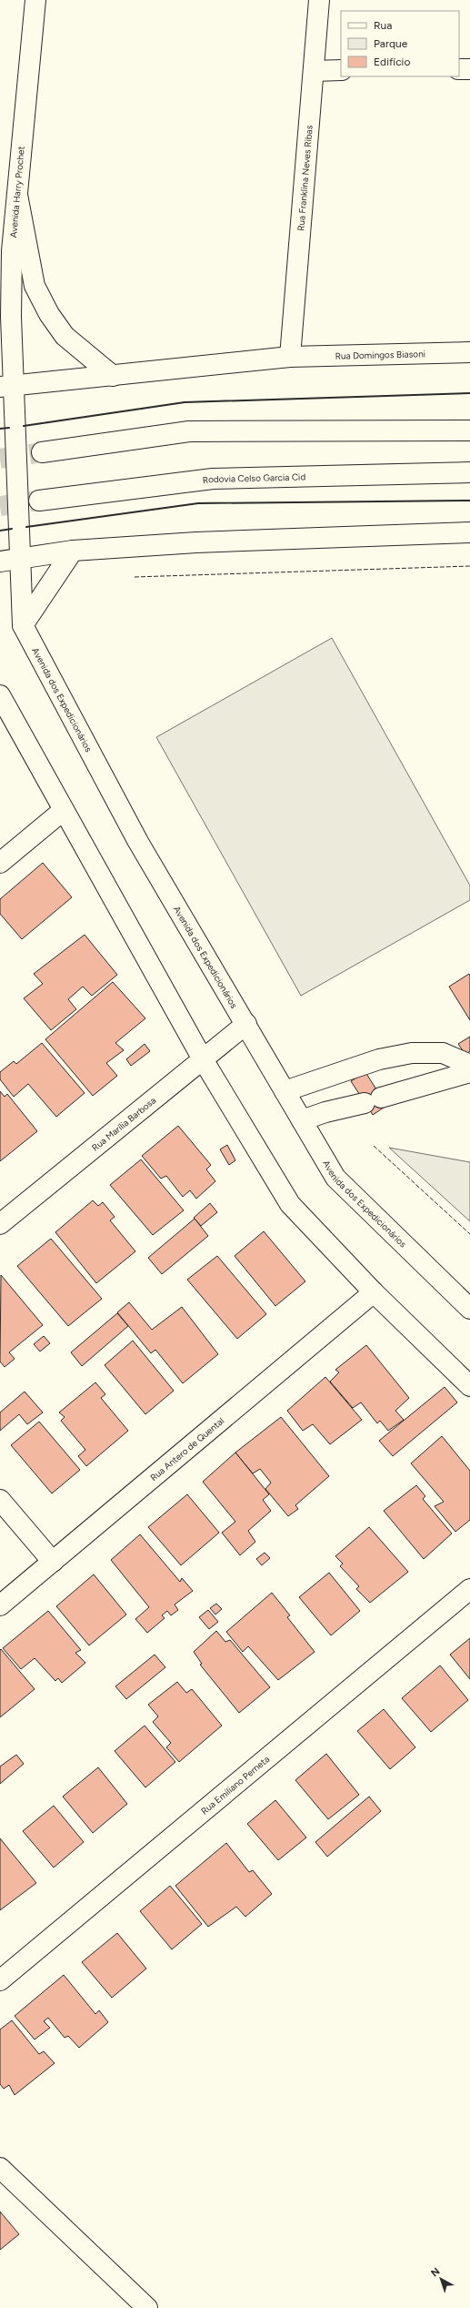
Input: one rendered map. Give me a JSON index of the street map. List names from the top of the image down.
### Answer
{
  "streets": {
    "main road": [
      "Rua Franklina Neves Ribas",
      "Avenida Harry Prochet",
      "Rua Domingos Biasoni",
      "Rodovia Celso Garcia Cid",
      "Avenida dos Expedicionários",
      "Rua Marília Barbosa",
      "Rua Antero de Quental",
      "Rua Emiliano Perneta"
    ]
  },
  "crossings": [
    ["Rua Franklina Neves Ribas", "Rua Domingos Biasoni"],
    ["Avenida Harry Prochet", "Avenida dos Expedicionários"],
    ["Avenida dos Expedicionários", "Rua Marília Barbosa"]
  ],
  "legend": ["Rua", "Parque", "Edifício"],
  "north": "top left"
}
